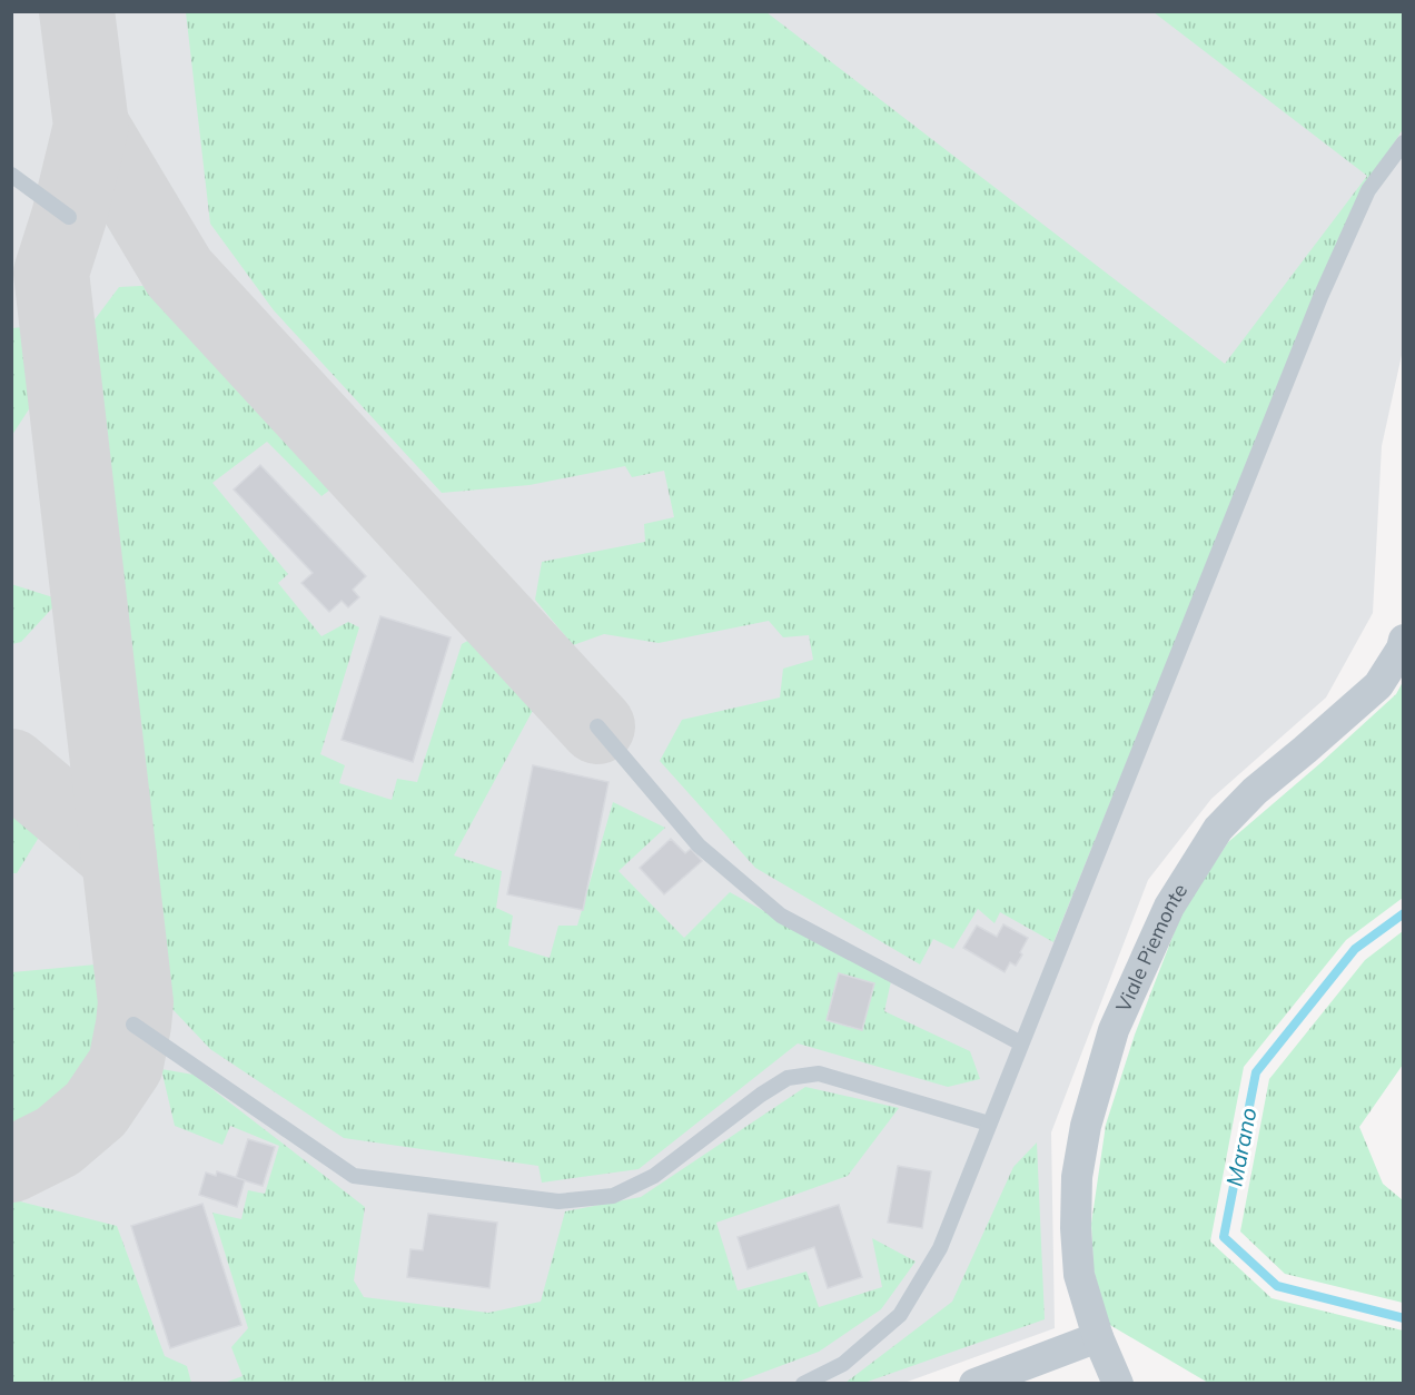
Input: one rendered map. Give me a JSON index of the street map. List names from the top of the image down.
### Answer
{
  "streets": {
    "street": ["Viale Piemonte"]
  },
  "water": ["Marano"]
}
